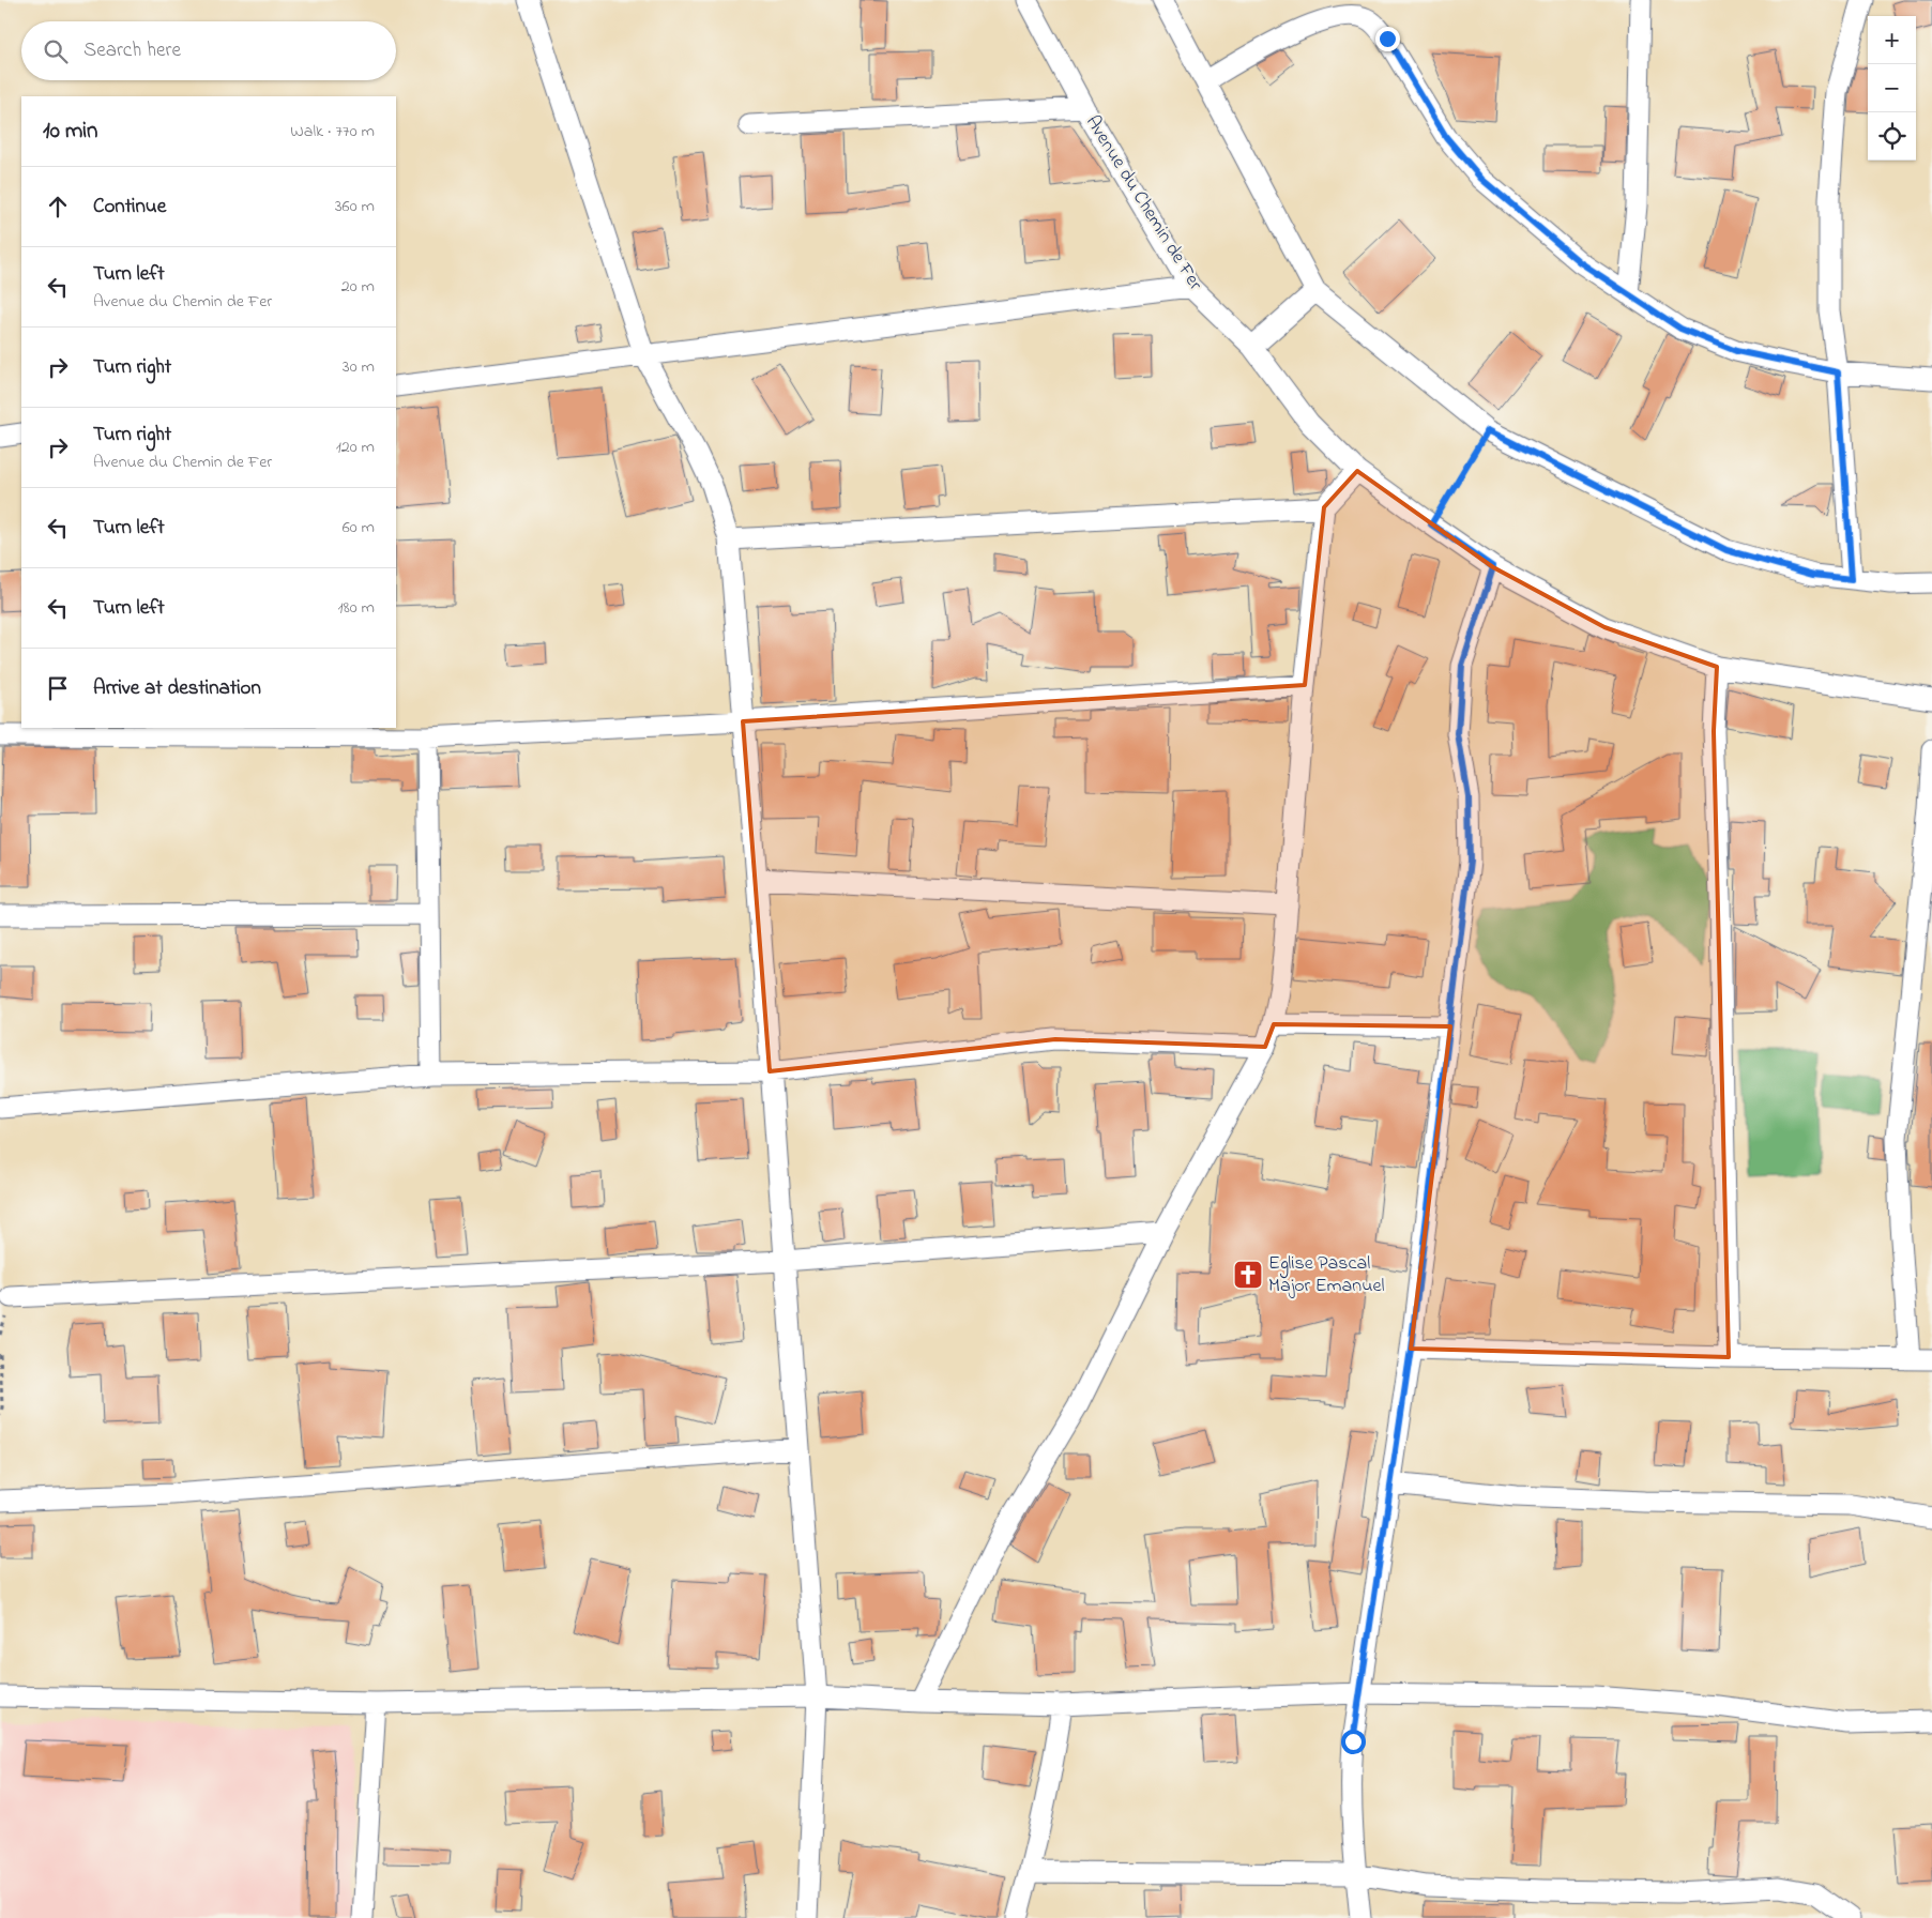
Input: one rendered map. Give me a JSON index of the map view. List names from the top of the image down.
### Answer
{
  "streets": {
    "street": ["Avenue du Chemin de Fer"]
  },
  "places": {
    "church": ["Eglise Pascal Major Emanuel"]
  },
  "page": {
    "map_buttons": ["+", "−"],
    "search": "Search here",
    "heading": ["10 min", "Walk · 770 m"],
    "list": [
      ["Continue", "360 m"],
      ["Turn left", "Avenue du Chemin de Fer", "20 m"],
      ["Turn right", "30 m"],
      ["Turn right", "Avenue du Chemin de Fer", "120 m"],
      ["Turn left", "60 m"],
      ["Turn left", "180 m"],
      "Arrive at destination"
    ]
  }
}
